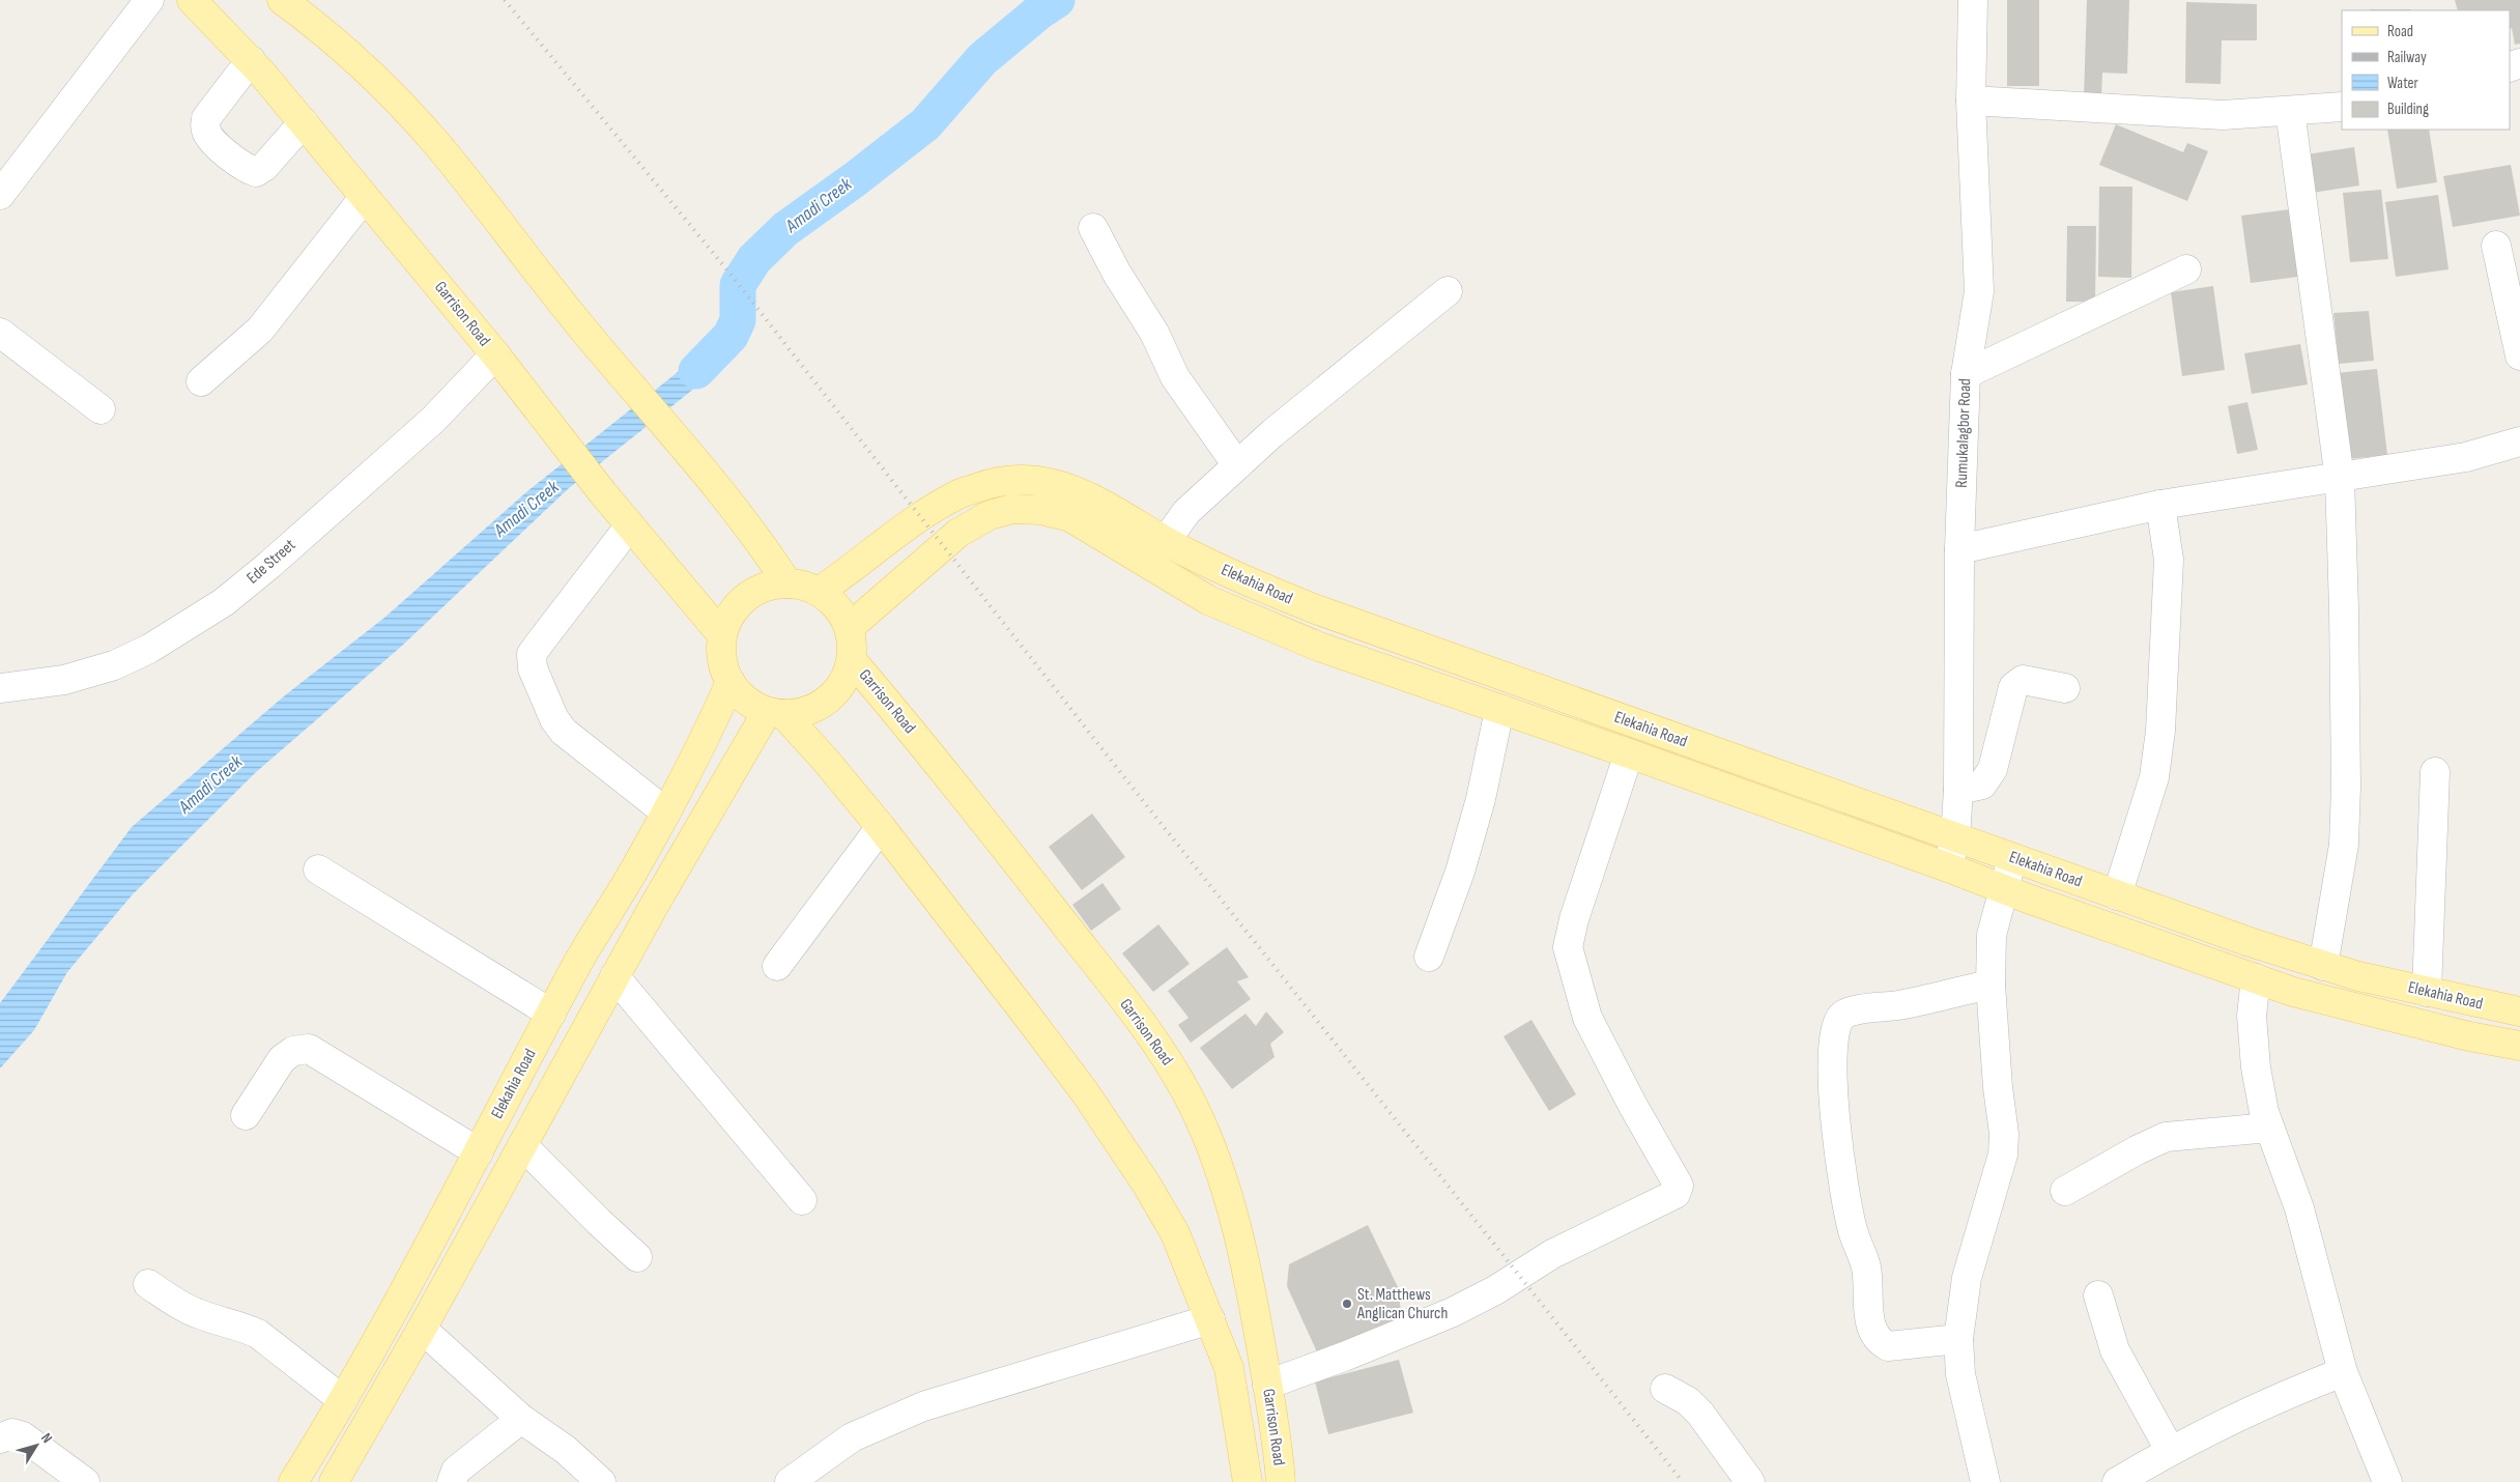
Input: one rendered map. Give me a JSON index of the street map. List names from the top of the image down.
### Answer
{
  "streets": {
    "main road": ["Garrison Road", "Elekahia Road"],
    "street": ["Rumukalagbor Road", "Ede Street"]
  },
  "crossings": [
    ["Garrison Road", "Ede Street"],
    ["Garrison Road", "Elekahia Road"],
    ["Rumukalagbor Road", "Elekahia Road"]
  ],
  "water": ["Amadi Creek"],
  "places": ["St. Matthews Anglican Church"],
  "legend": [
    "Road",
    "Railway",
    "Water",
    "Building"
  ],
  "north": "top right"
}
